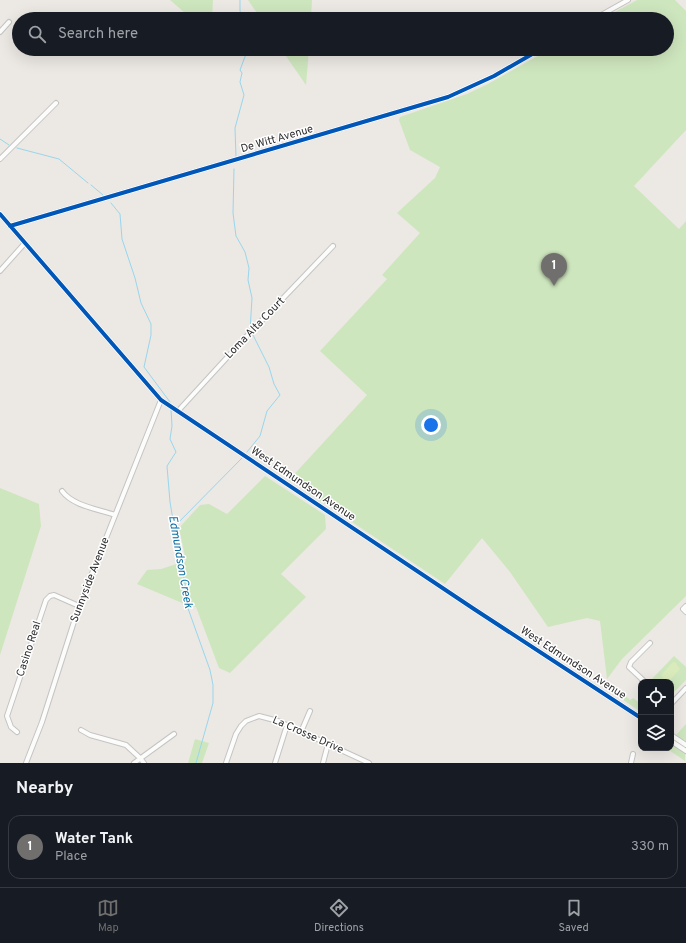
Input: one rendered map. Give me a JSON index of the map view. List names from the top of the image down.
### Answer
{
  "streets": {
    "street": [
      "De Witt Avenue",
      "Loma Alta Court",
      "West Edmundson Avenue",
      "Sunnyside Avenue",
      "Casino Real",
      "La Crosse Drive"
    ]
  },
  "crossings": [
    ["De Witt Avenue", "West Edmundson Avenue"],
    ["Loma Alta Court", "West Edmundson Avenue"],
    ["West Edmundson Avenue", "Sunnyside Avenue"],
    ["Sunnyside Avenue", "Casino Real"]
  ],
  "water": ["Edmundson Creek"],
  "page": {
    "search": "Search here",
    "pins": "1",
    "heading": "Nearby",
    "list": [
      {
        "mark": "1",
        "name": "Water Tank",
        "note": "Place",
        "value": "330 m"
      }
    ],
    "nav": ["Map", "Directions", "Saved"]
  }
}
